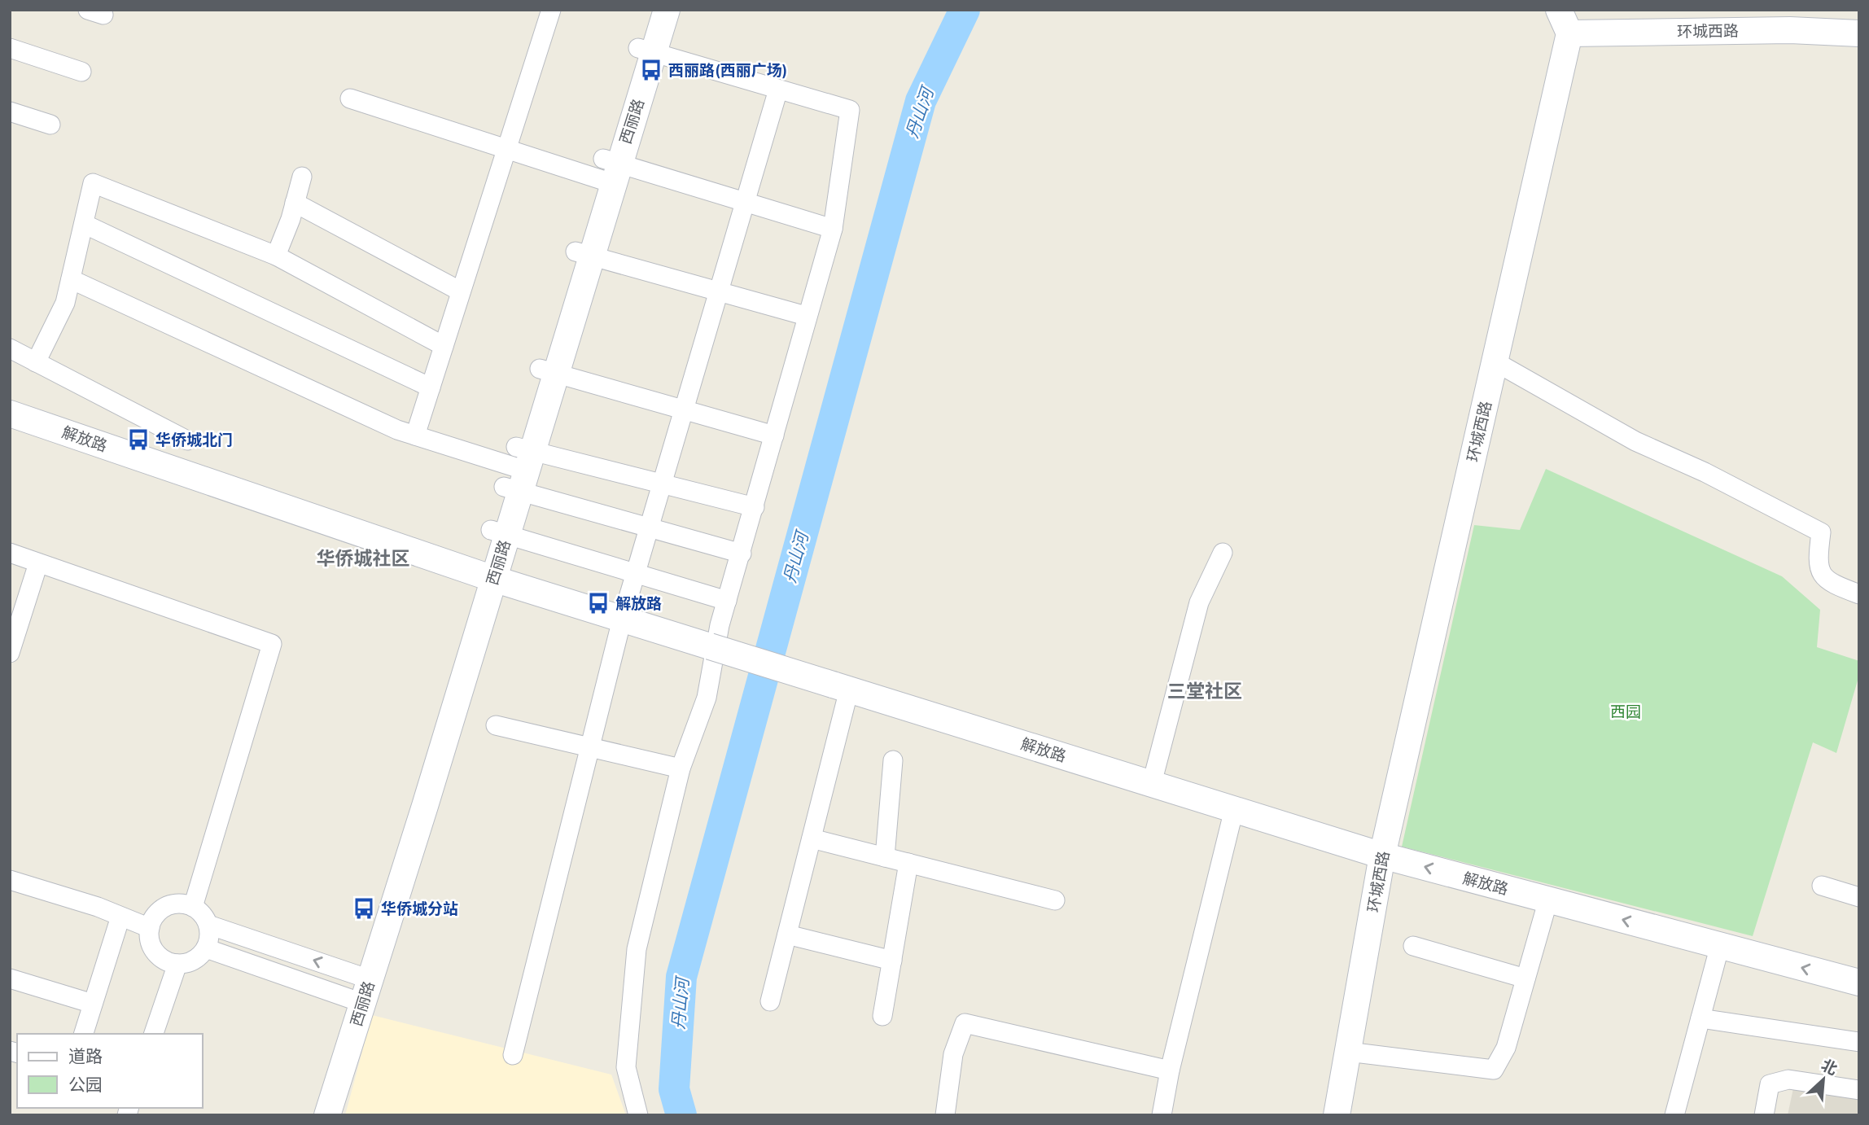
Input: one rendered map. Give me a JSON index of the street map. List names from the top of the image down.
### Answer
{
  "streets": {
    "street": ["环城西路", "西丽路", "解放路"]
  },
  "crossings": [
    ["环城西路", "解放路"],
    ["西丽路", "解放路"]
  ],
  "districts": ["华侨城社区", "三堂社区"],
  "water": ["丹山河"],
  "parks": ["西园"],
  "places": {
    "bus stop": [
      "西丽路(西丽广场)",
      "华侨城北门",
      "解放路",
      "华侨城分站"
    ]
  },
  "legend": ["道路", "公园"],
  "north": "top right"
}
